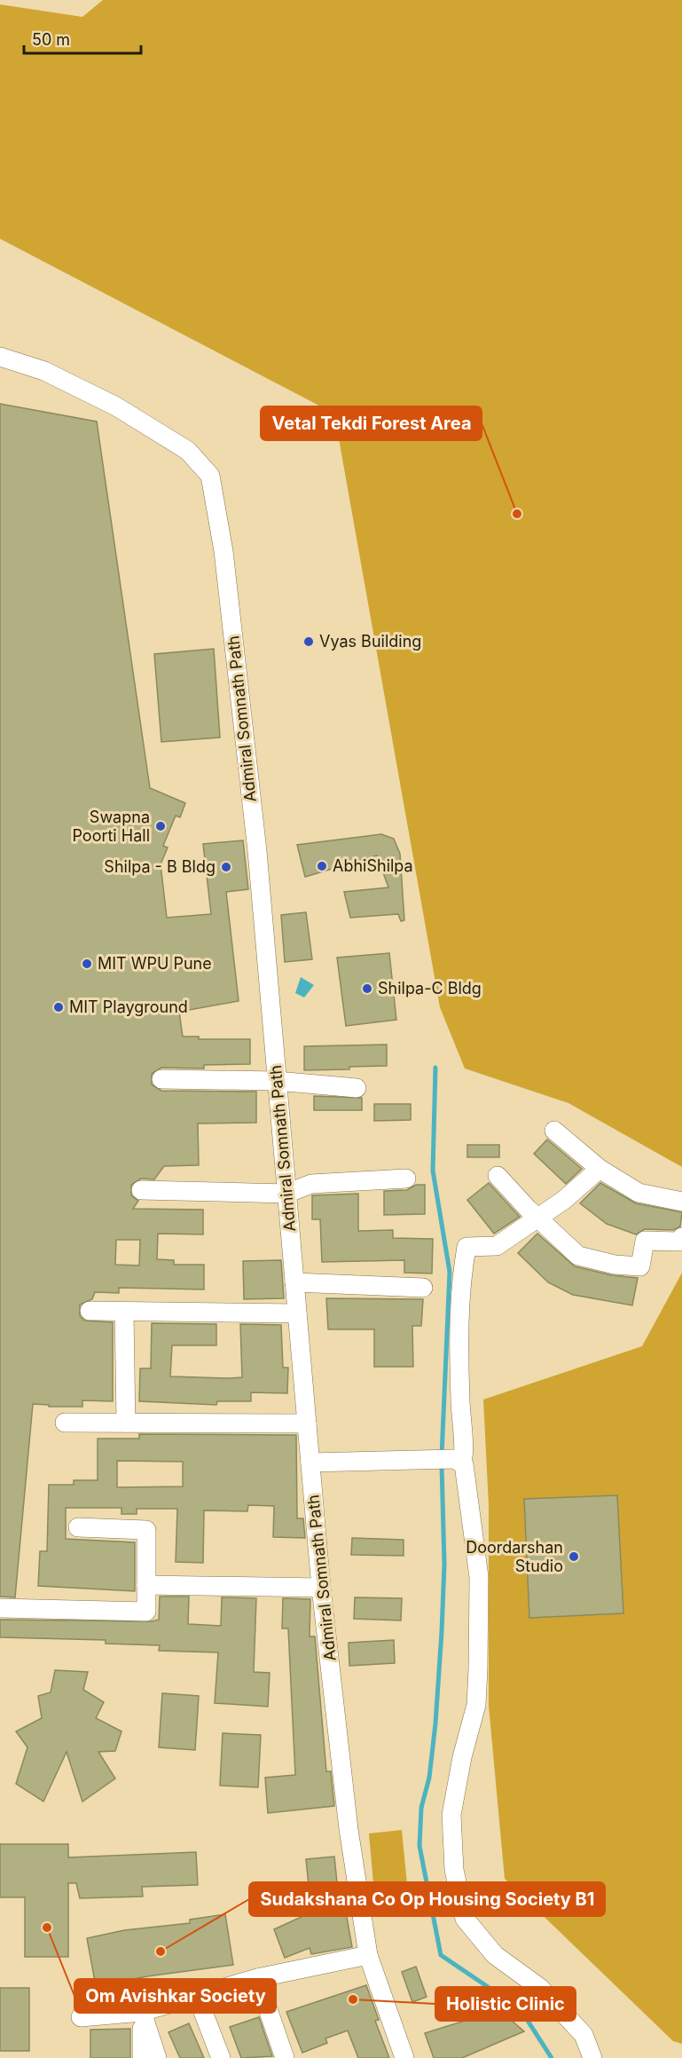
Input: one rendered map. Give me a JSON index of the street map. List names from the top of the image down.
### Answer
{
  "streets": {
    "street": ["Admiral Somnath Path"]
  },
  "places": [
    "Vetal Tekdi Forest Area",
    "Vyas Building",
    "Swapna Poorti Hall",
    "AbhiShilpa",
    "Shilpa - B Bldg",
    "MIT WPU Pune",
    "Shilpa-C Bldg",
    "MIT Playground",
    "Doordarshan Studio",
    "Om Avishkar Society",
    "Sudakshana Co Op Housing Society B1",
    "Holistic Clinic"
  ],
  "scale_bar": "50 m"
}
